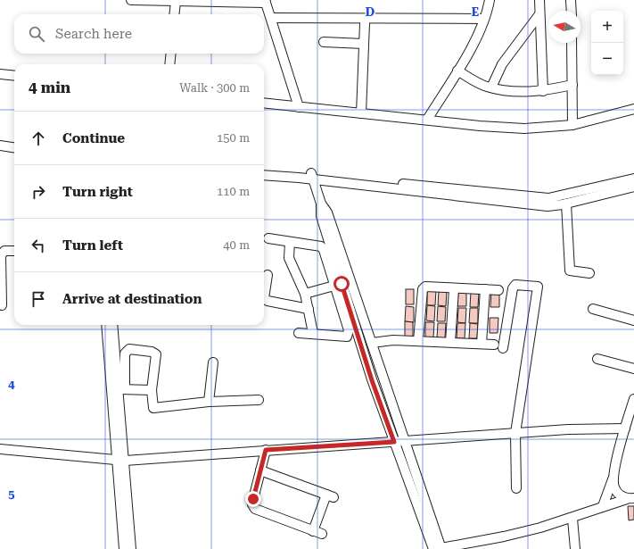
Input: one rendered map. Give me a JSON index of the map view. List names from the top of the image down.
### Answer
{
  "north": "left",
  "page": {
    "map_buttons": ["+", "−"],
    "search": "Search here",
    "heading": ["4 min", "Walk · 300 m"],
    "list": [
      ["Continue", "150 m"],
      ["Turn right", "110 m"],
      ["Turn left", "40 m"],
      "Arrive at destination"
    ]
  },
  "grid": {
    "columns": ["D", "E"],
    "rows": ["4", "5"]
  }
}
